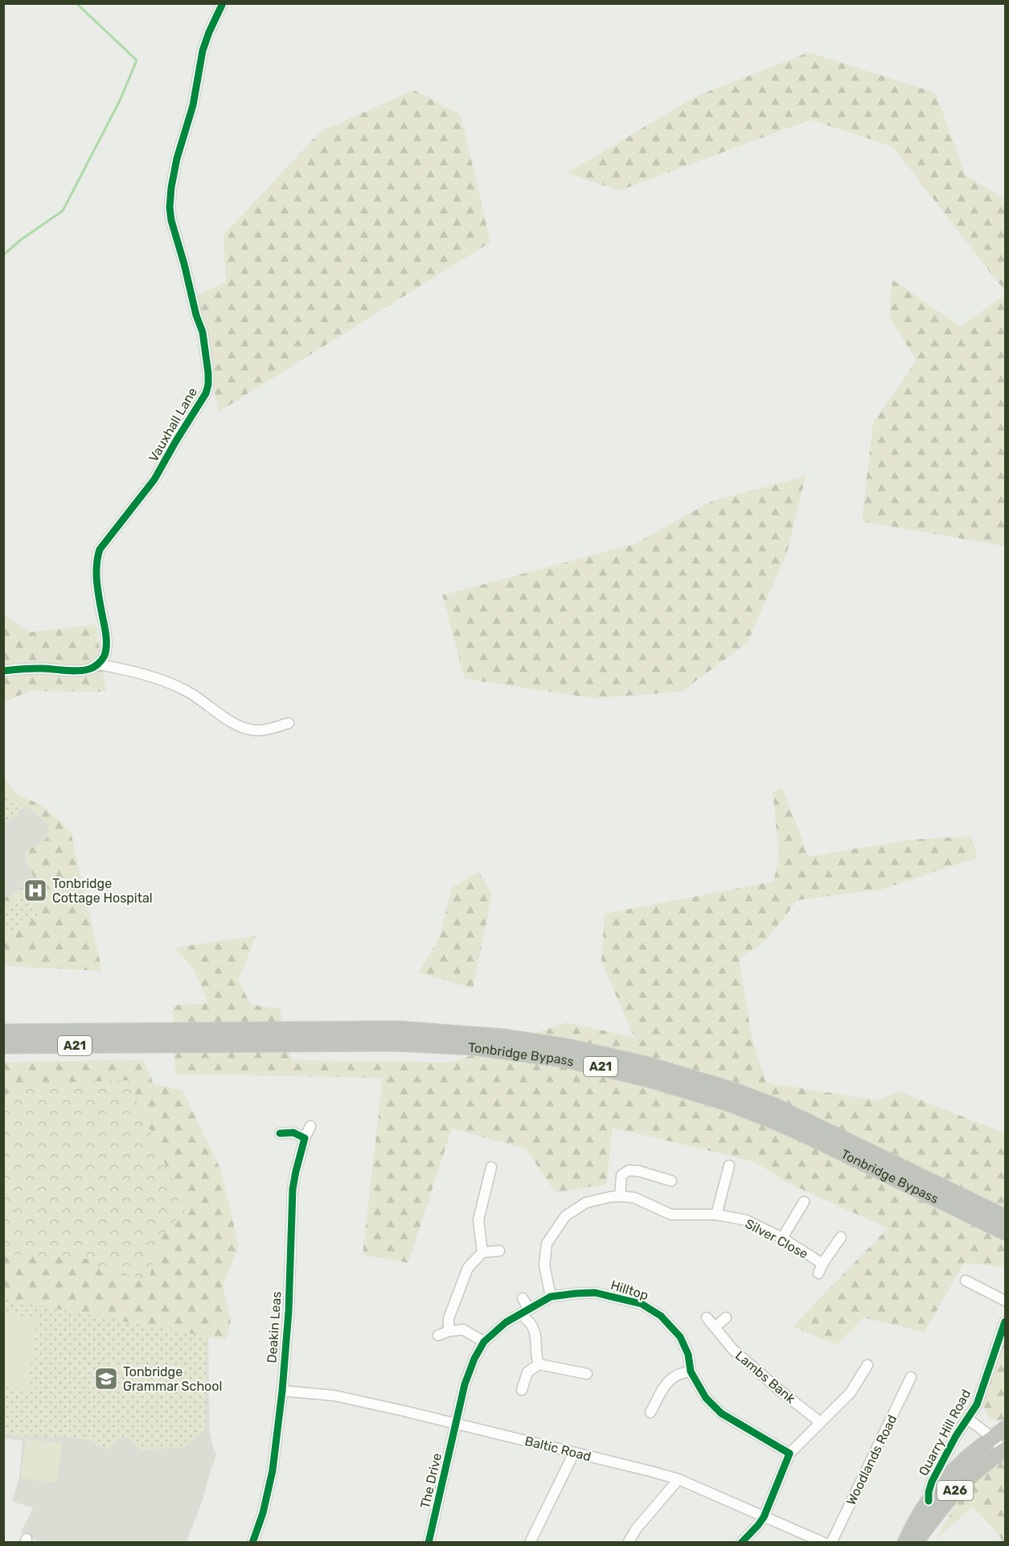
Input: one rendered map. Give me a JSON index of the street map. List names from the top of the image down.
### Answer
{
  "streets": {
    "highway": [
      "A21",
      "Tonbridge Bypass",
      "Quarry Hill Road",
      "A26"
    ],
    "street": [
      "Vauxhall Lane",
      "Silver Close",
      "Hilltop",
      "Deakin Leas",
      "Lambs Bank",
      "Baltic Road",
      "Woodlands Road",
      "The Drive"
    ]
  },
  "crossings": [
    ["Silver Close", "Hilltop"],
    ["Hilltop", "Baltic Road"],
    ["Hilltop", "The Drive"],
    ["Deakin Leas", "Baltic Road"],
    ["Baltic Road", "The Drive"]
  ],
  "places": {
    "hospital": ["Tonbridge Cottage Hospital"],
    "school or university": ["Tonbridge Grammar School"]
  }
}
